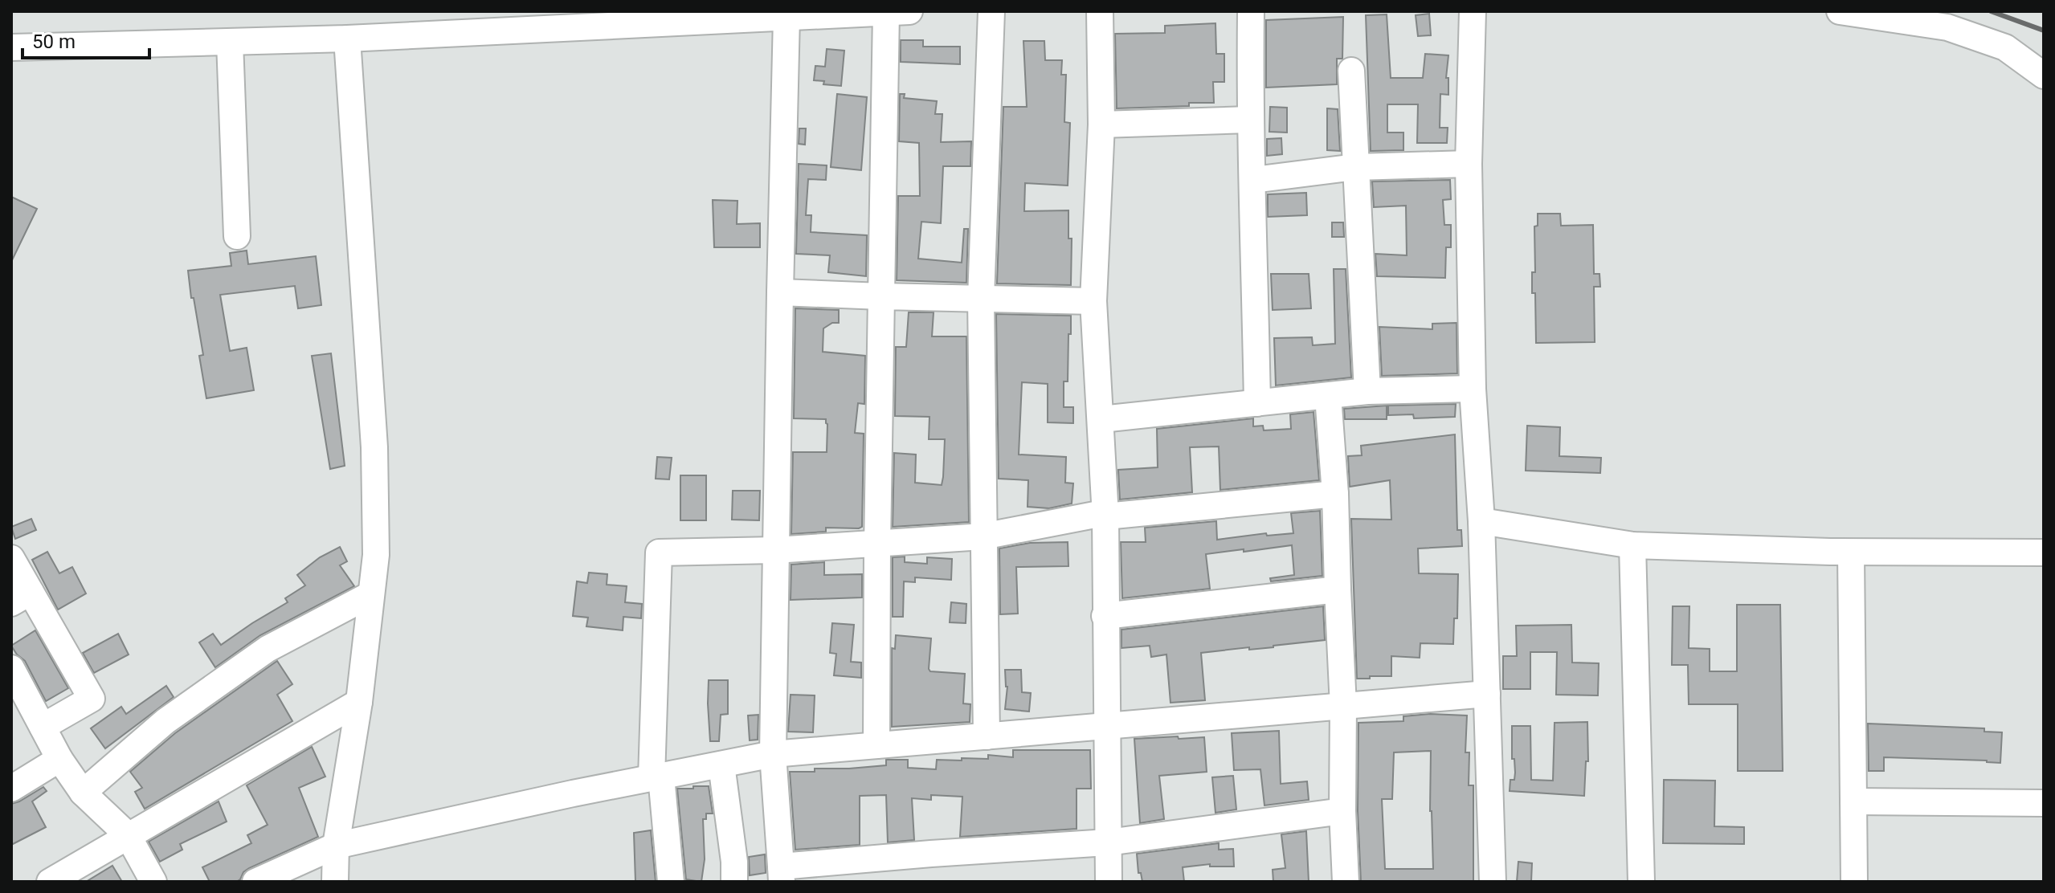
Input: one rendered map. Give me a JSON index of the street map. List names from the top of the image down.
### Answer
{
  "scale_bar": "50 m"
}
